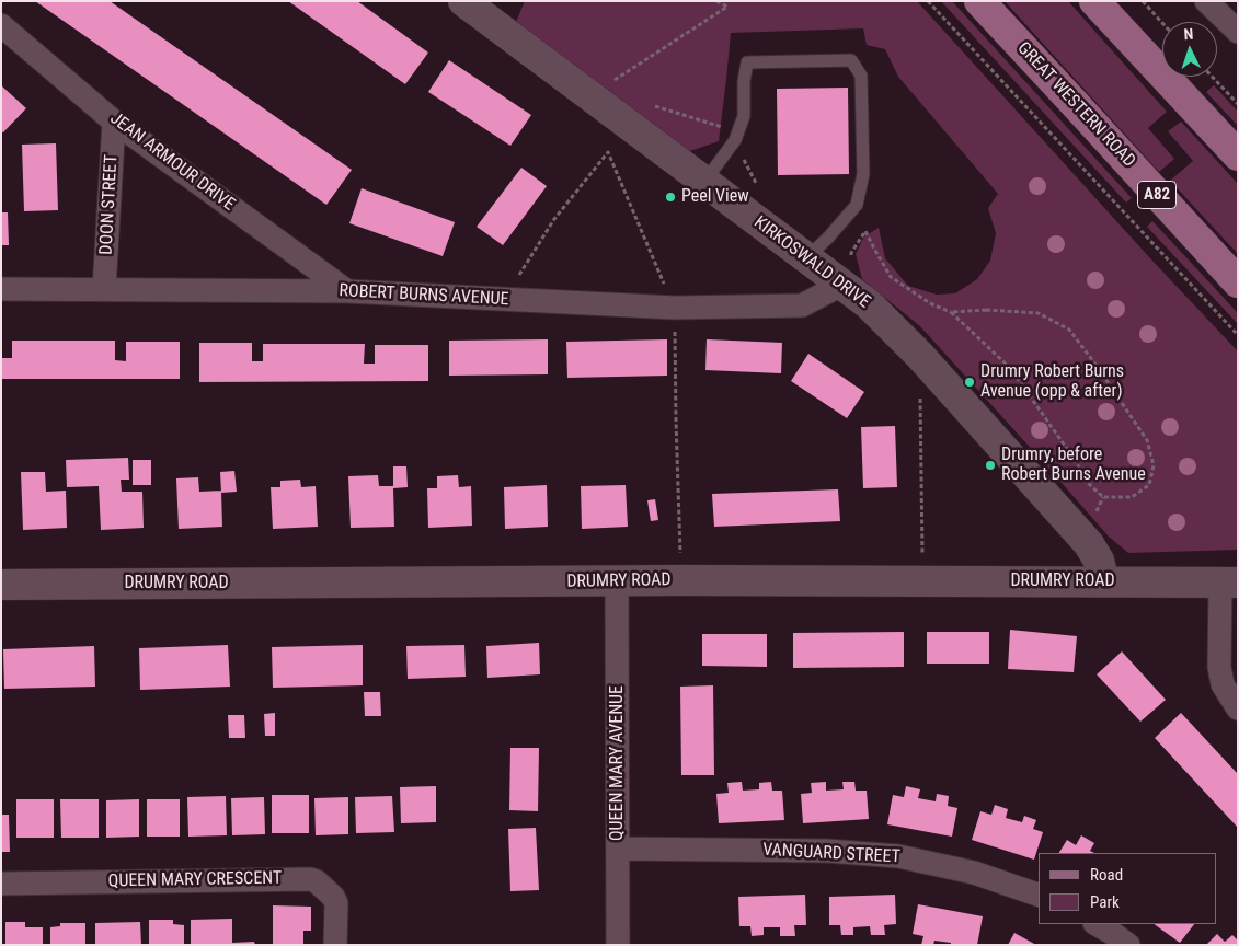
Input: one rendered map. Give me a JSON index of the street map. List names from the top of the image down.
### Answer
{
  "streets": {
    "main road": [
      "GREAT WESTERN ROAD",
      "A82",
      "KIRKOSWALD DRIVE",
      "DRUMRY ROAD"
    ],
    "street": [
      "JEAN ARMOUR DRIVE",
      "DOON STREET",
      "ROBERT BURNS AVENUE",
      "QUEEN MARY AVENUE",
      "VANGUARD STREET",
      "QUEEN MARY CRESCENT"
    ]
  },
  "crossings": [
    ["JEAN ARMOUR DRIVE", "DOON STREET"],
    ["JEAN ARMOUR DRIVE", "ROBERT BURNS AVENUE"],
    ["DOON STREET", "ROBERT BURNS AVENUE"],
    ["KIRKOSWALD DRIVE", "ROBERT BURNS AVENUE"],
    ["KIRKOSWALD DRIVE", "DRUMRY ROAD"],
    ["DRUMRY ROAD", "QUEEN MARY AVENUE"],
    ["QUEEN MARY AVENUE", "VANGUARD STREET"]
  ],
  "places": ["Peel View", "Drumry Robert Burns Avenue (opp & after)", "Drumry, before Robert Burns Avenue"],
  "legend": ["Road", "Park"],
  "north": "top"
}
